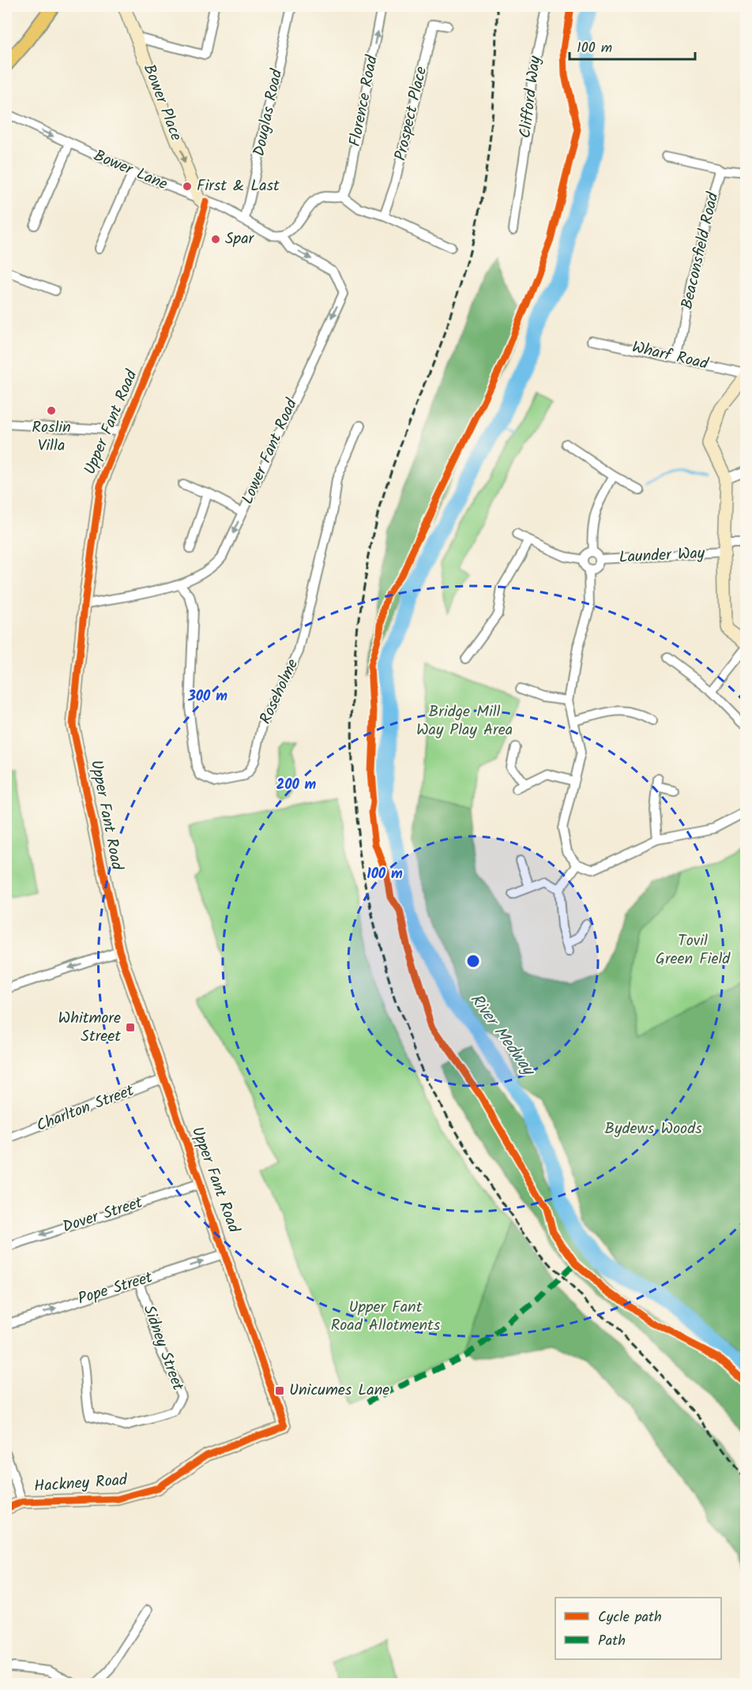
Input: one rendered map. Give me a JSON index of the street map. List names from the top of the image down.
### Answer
{
  "streets": {
    "street": [
      "Clifford Way",
      "Florence Road",
      "Bower Place",
      "Douglas Road",
      "Prospect Place",
      "Bower Lane",
      "Beaconsfield Road",
      "Wharf Road",
      "Upper Fant Road",
      "Lower Fant Road",
      "Launder Way",
      "Roseholme",
      "Charlton Street",
      "Dover Street",
      "Pope Street",
      "Sidney Street",
      "Hackney Road"
    ]
  },
  "crossings": [
    ["Bower Place", "Bower Lane"],
    ["Bower Place", "Upper Fant Road"],
    ["Douglas Road", "Bower Lane"],
    ["Bower Lane", "Upper Fant Road"],
    ["Bower Lane", "Lower Fant Road"],
    ["Beaconsfield Road", "Wharf Road"],
    ["Upper Fant Road", "Lower Fant Road"],
    ["Upper Fant Road", "Charlton Street"],
    ["Upper Fant Road", "Dover Street"],
    ["Upper Fant Road", "Pope Street"],
    ["Upper Fant Road", "Hackney Road"],
    ["Lower Fant Road", "Roseholme"],
    ["Pope Street", "Sidney Street"]
  ],
  "one_way": [
    "Florence Road",
    "Bower Place",
    "Lower Fant Road",
    "Dover Street",
    "Pope Street"
  ],
  "water": ["River Medway"],
  "parks": [
    "Bridge Mill Way Play Area",
    "Tovil Green Field",
    "Bydews Woods",
    "Upper Fant Road Allotments"
  ],
  "places": {
    "other": ["First & Last", "Spar", "Roslin Villa"],
    "transit": ["Whitmore Street", "Unicumes Lane"]
  },
  "legend": ["Cycle path", "Path"],
  "scale_bar": "100 m",
  "rings": ["300 m", "200 m", "100 m"]
}
